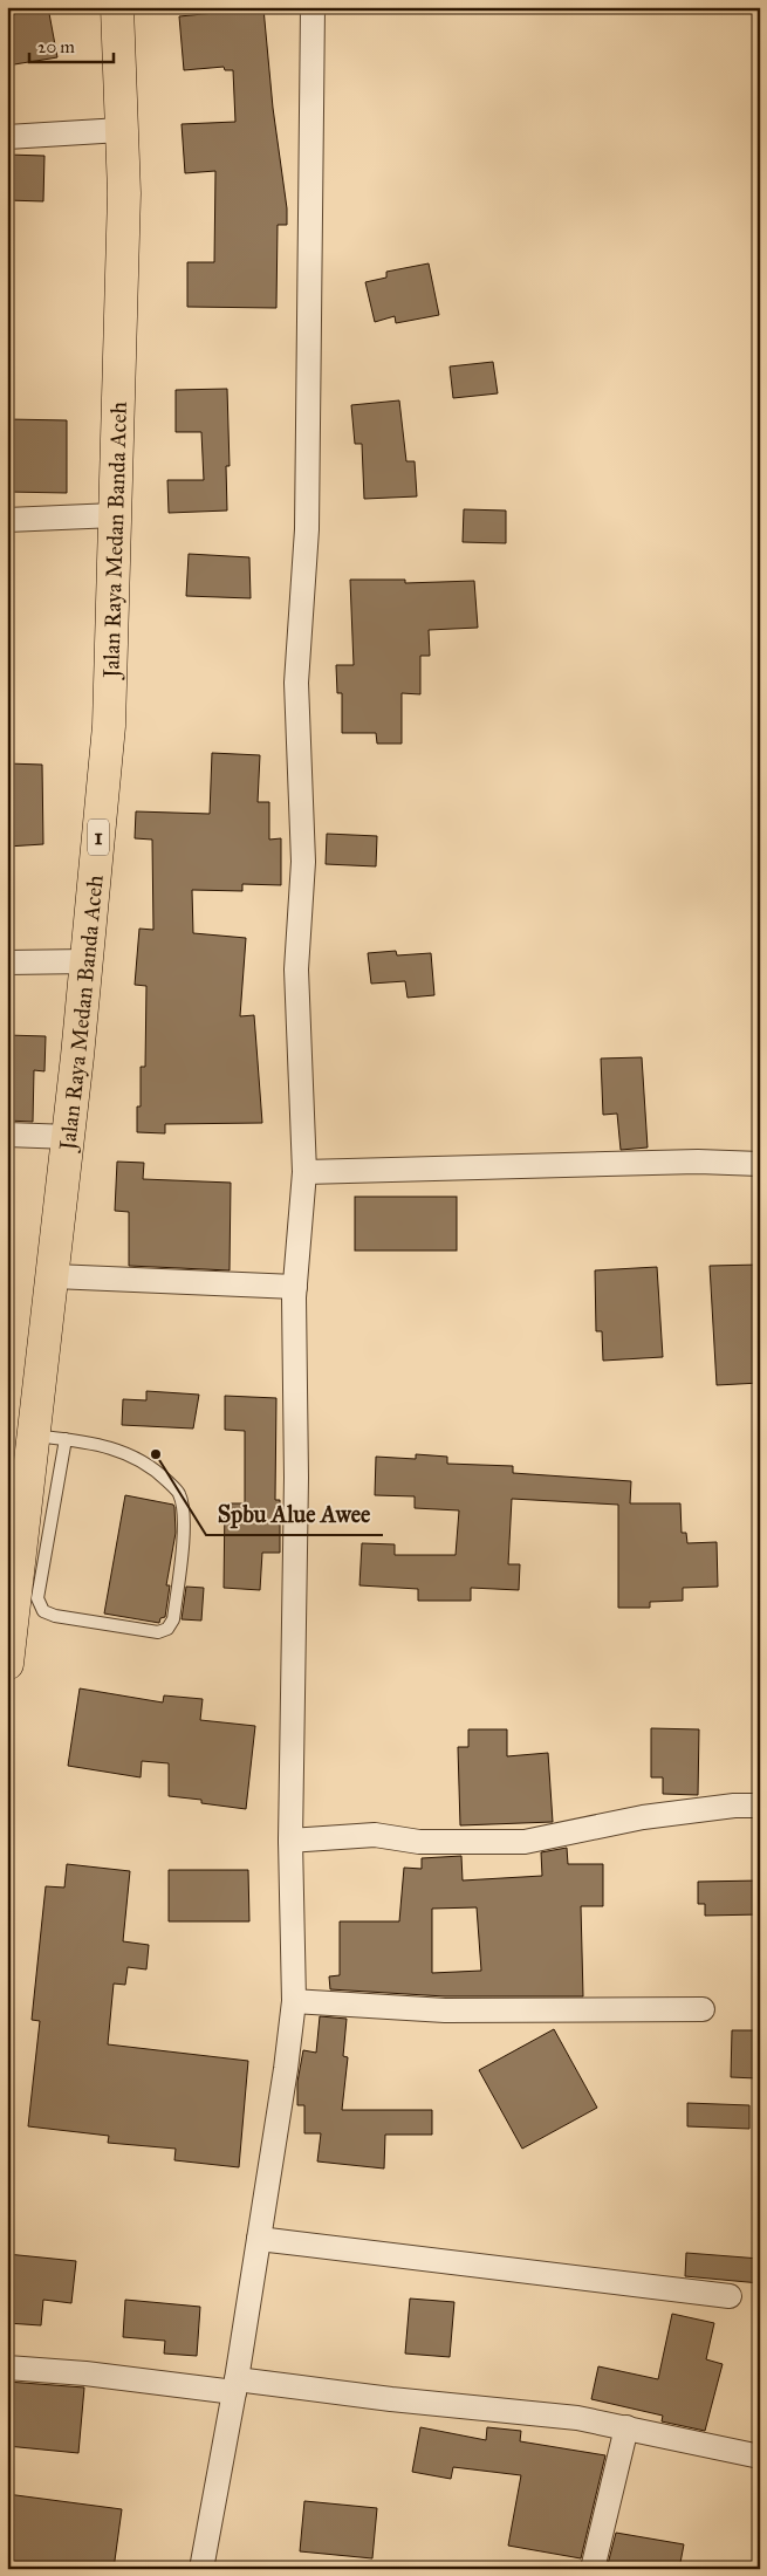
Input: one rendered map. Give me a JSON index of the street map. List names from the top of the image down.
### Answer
{
  "streets": {
    "highway": ["Jalan Raya Medan Banda Aceh", "1"]
  },
  "places": ["Spbu Alue Awee"],
  "scale_bar": "20 m"
}
